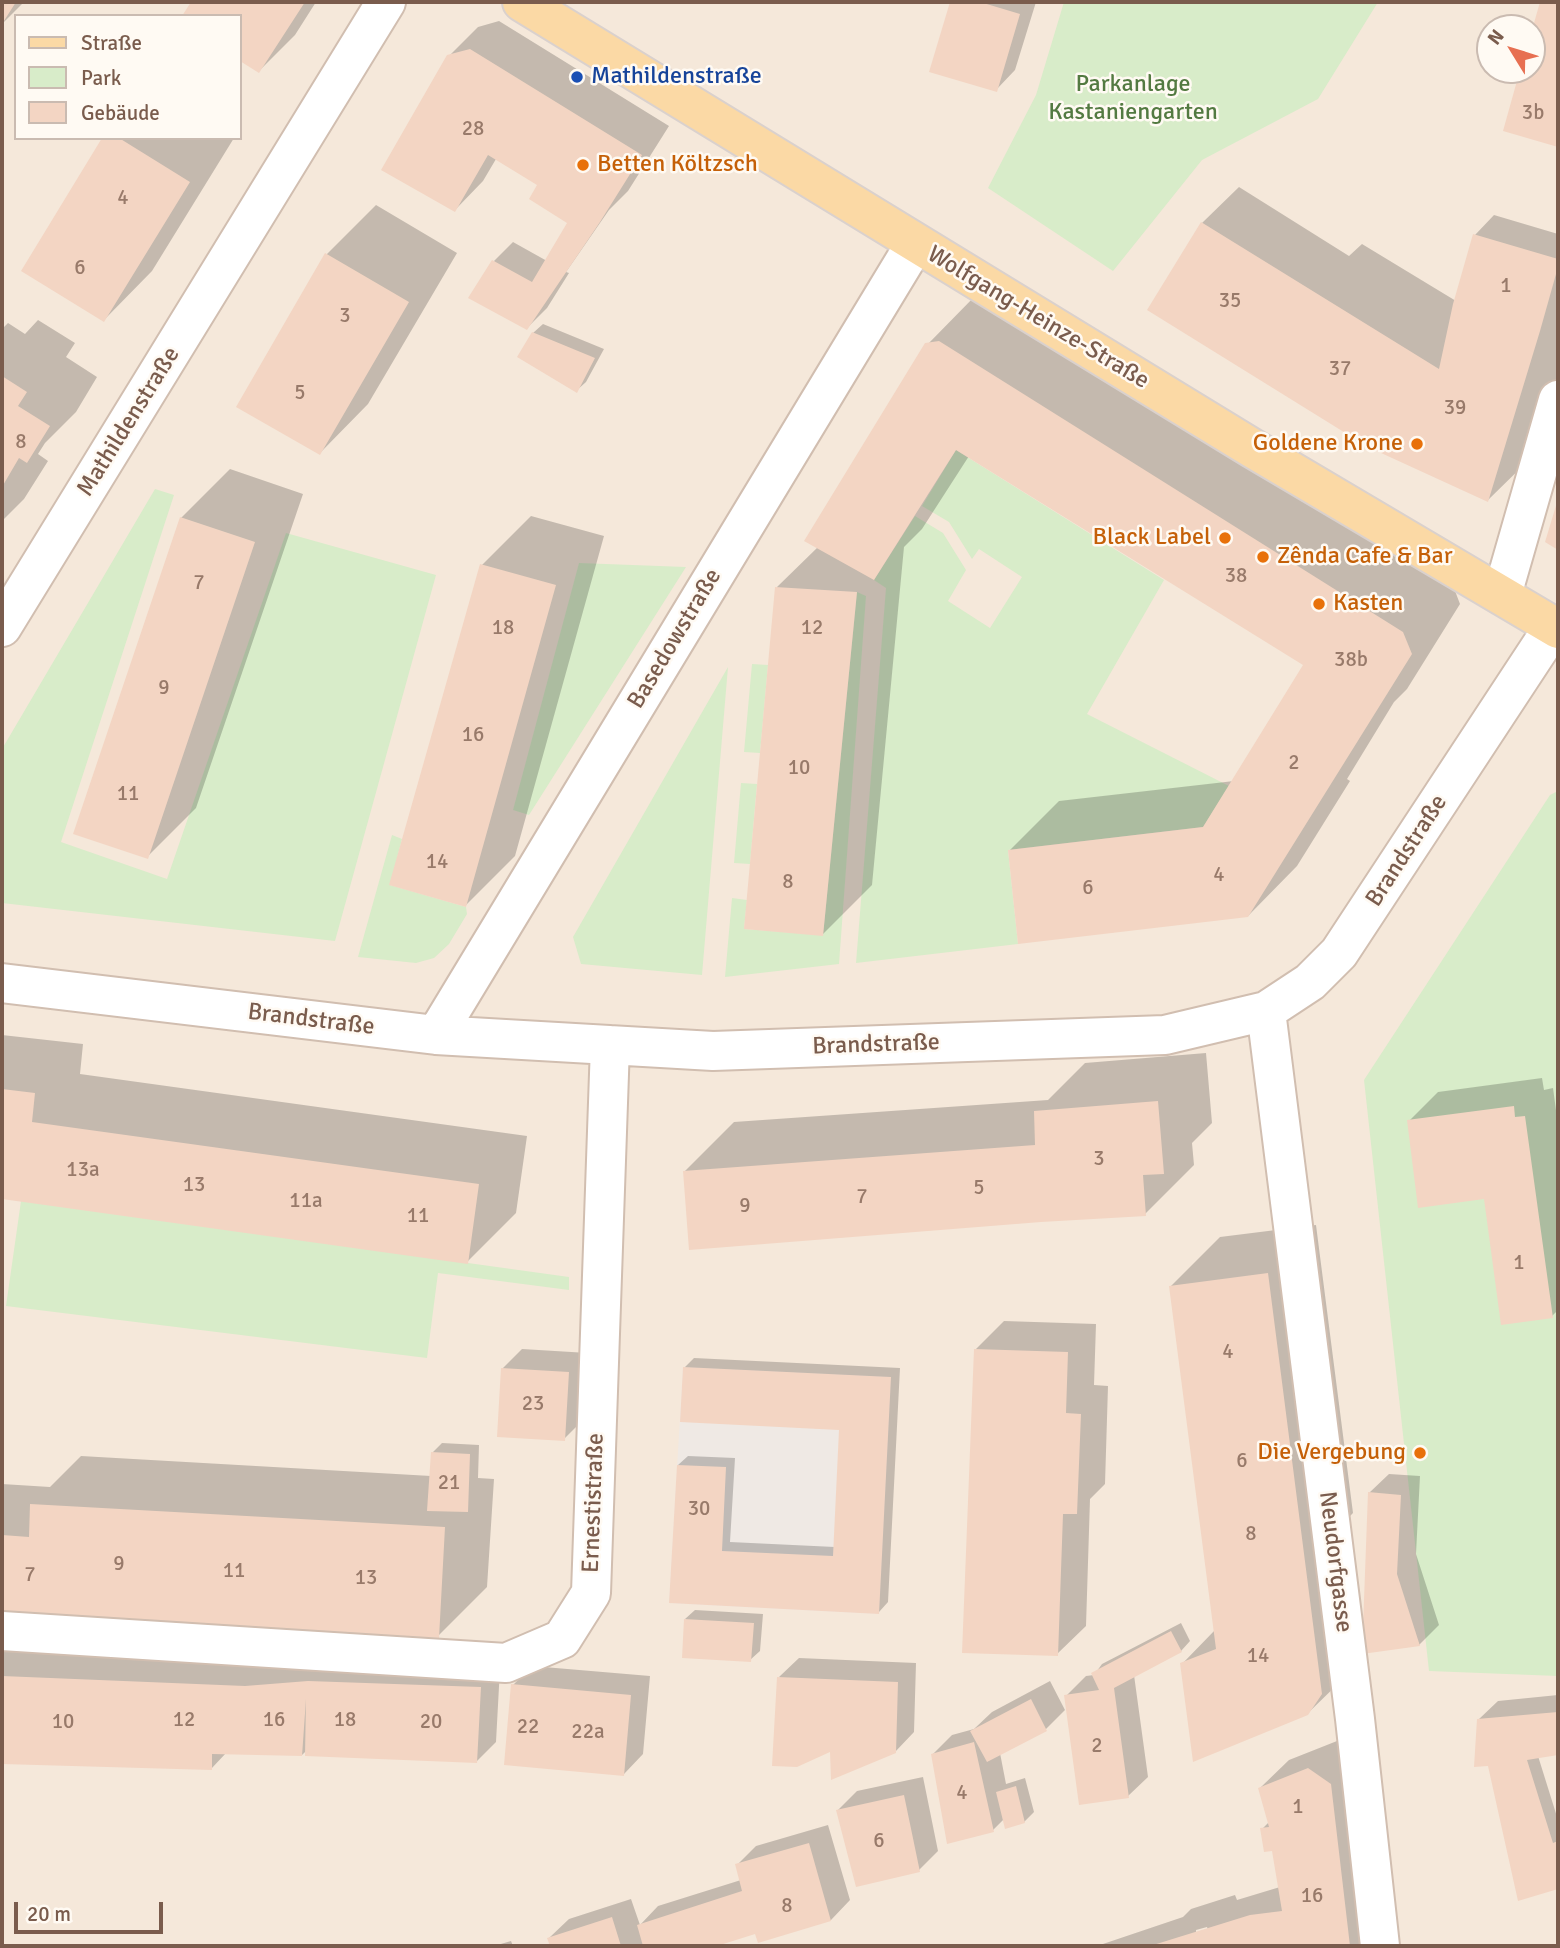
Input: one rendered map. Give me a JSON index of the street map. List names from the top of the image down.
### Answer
{
  "streets": {
    "main road": ["Wolfgang-Heinze-Straße"],
    "street": [
      "Mathildenstraße",
      "Basedowstraße",
      "Brandstraße",
      "Ernestistraße",
      "Neudorfgasse"
    ]
  },
  "crossings": [
    ["Wolfgang-Heinze-Straße", "Basedowstraße"],
    ["Wolfgang-Heinze-Straße", "Brandstraße"],
    ["Basedowstraße", "Brandstraße"],
    ["Brandstraße", "Ernestistraße"],
    ["Brandstraße", "Neudorfgasse"]
  ],
  "parks": ["Parkanlage Kastaniengarten"],
  "places": [
    "Mathildenstraße",
    "Betten Költzsch",
    "Goldene Krone",
    "Black Label",
    "Zênda Cafe & Bar",
    "Kasten",
    "Die Vergebung"
  ],
  "house_numbers": [
    "3b",
    "28",
    "4",
    "6",
    "1",
    "35",
    "3",
    "37",
    "5",
    "39",
    "8",
    "38",
    "7",
    "18",
    "12",
    "38b",
    "9",
    "16",
    "2",
    "10",
    "11",
    "14",
    "4",
    "8",
    "6",
    "3",
    "13a",
    "13",
    "5",
    "7",
    "11a",
    "9",
    "11",
    "1",
    "4",
    "23",
    "6",
    "21",
    "30",
    "8",
    "9",
    "11",
    "7",
    "13",
    "14",
    "12",
    "16",
    "18",
    "10",
    "20",
    "22",
    "22a",
    "2",
    "4",
    "1",
    "6",
    "16",
    "8"
  ],
  "legend": ["Straße", "Park", "Gebäude"],
  "scale_bar": "20 m",
  "north": "top left"
}
